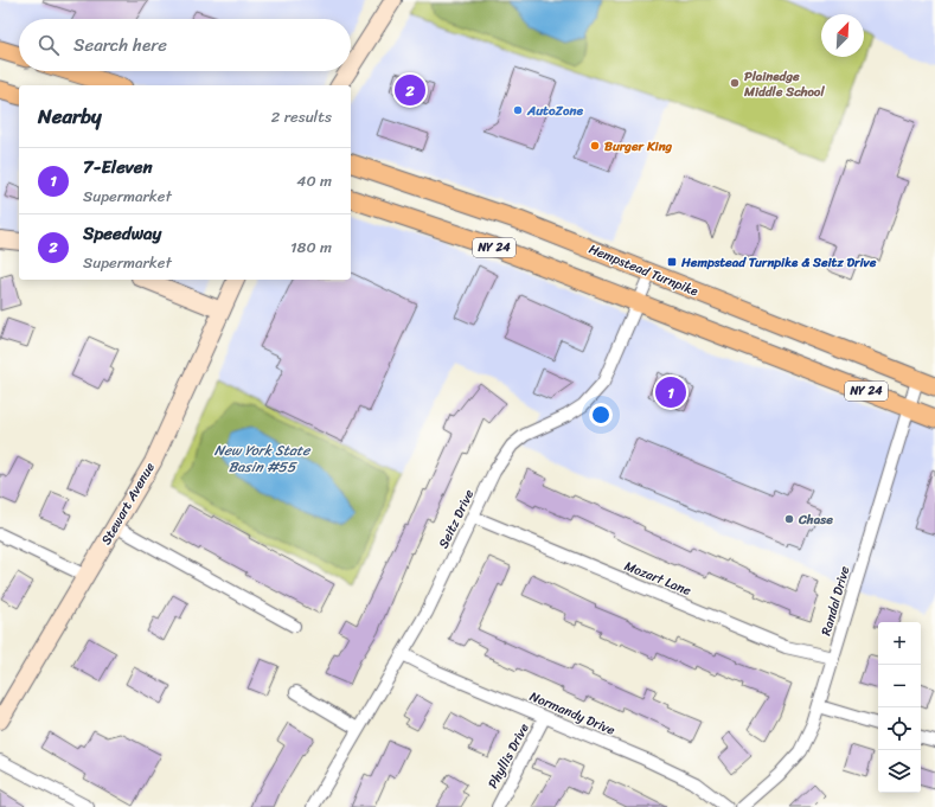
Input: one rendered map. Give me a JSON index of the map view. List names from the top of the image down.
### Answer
{
  "streets": {
    "main road": ["NY 24", "Hempstead Turnpike", "Stewart Avenue"],
    "street": [
      "Seitz Drive",
      "Mozart Lane",
      "Randal Drive",
      "Normandy Drive",
      "Phyllis Drive"
    ]
  },
  "crossings": [
    ["NY 24", "Seitz Drive"],
    ["NY 24", "Randal Drive"],
    ["Hempstead Turnpike", "Seitz Drive"],
    ["Hempstead Turnpike", "Randal Drive"],
    ["Seitz Drive", "Mozart Lane"],
    ["Seitz Drive", "Normandy Drive"],
    ["Mozart Lane", "Randal Drive"],
    ["Normandy Drive", "Phyllis Drive"]
  ],
  "water": ["New York State Basin #55"],
  "places": {
    "other": [
      "Plainedge Middle School",
      "AutoZone",
      "Burger King",
      "Chase"
    ],
    "transit": ["Hempstead Turnpike & Seitz Drive"]
  },
  "north": "top right",
  "page": {
    "search": "Search here",
    "pins": ["2", "1"],
    "heading": ["Nearby", "2 results"],
    "list": [
      {
        "mark": "1",
        "name": "7-Eleven",
        "note": "Supermarket",
        "value": "40 m"
      },
      {
        "mark": "2",
        "name": "Speedway",
        "note": "Supermarket",
        "value": "180 m"
      }
    ],
    "map_buttons": ["+", "−"]
  }
}
